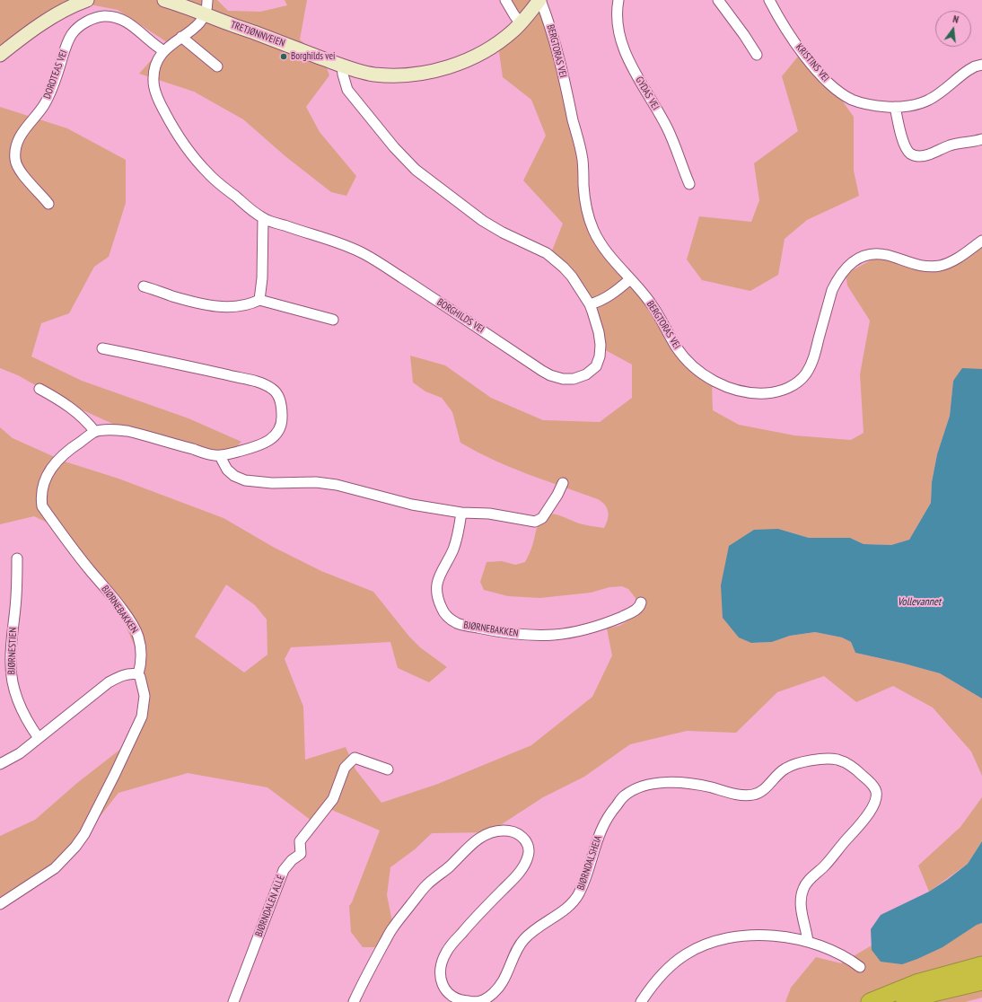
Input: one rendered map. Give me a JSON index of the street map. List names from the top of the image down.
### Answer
{
  "streets": {
    "street": [
      "TRETJØNNVEIEN",
      "BERGTORAS VEI",
      "KRISTINS VEI",
      "DOROTEAS VEI",
      "GYDAS VEI",
      "BORGHILDS VEI",
      "BJØRNEBAKKEN",
      "BJØRNESTIEN",
      "BJØRNDALSHEIA",
      "BJØRNDALEN ALLÉ"
    ]
  },
  "crossings": [
    ["TRETJØNNVEIEN", "BERGTORAS VEI"],
    ["TRETJØNNVEIEN", "BORGHILDS VEI"],
    ["DOROTEAS VEI", "BORGHILDS VEI"]
  ],
  "water": ["Vollevannet"],
  "places": ["Borghilds vei"],
  "north": "top"
}
